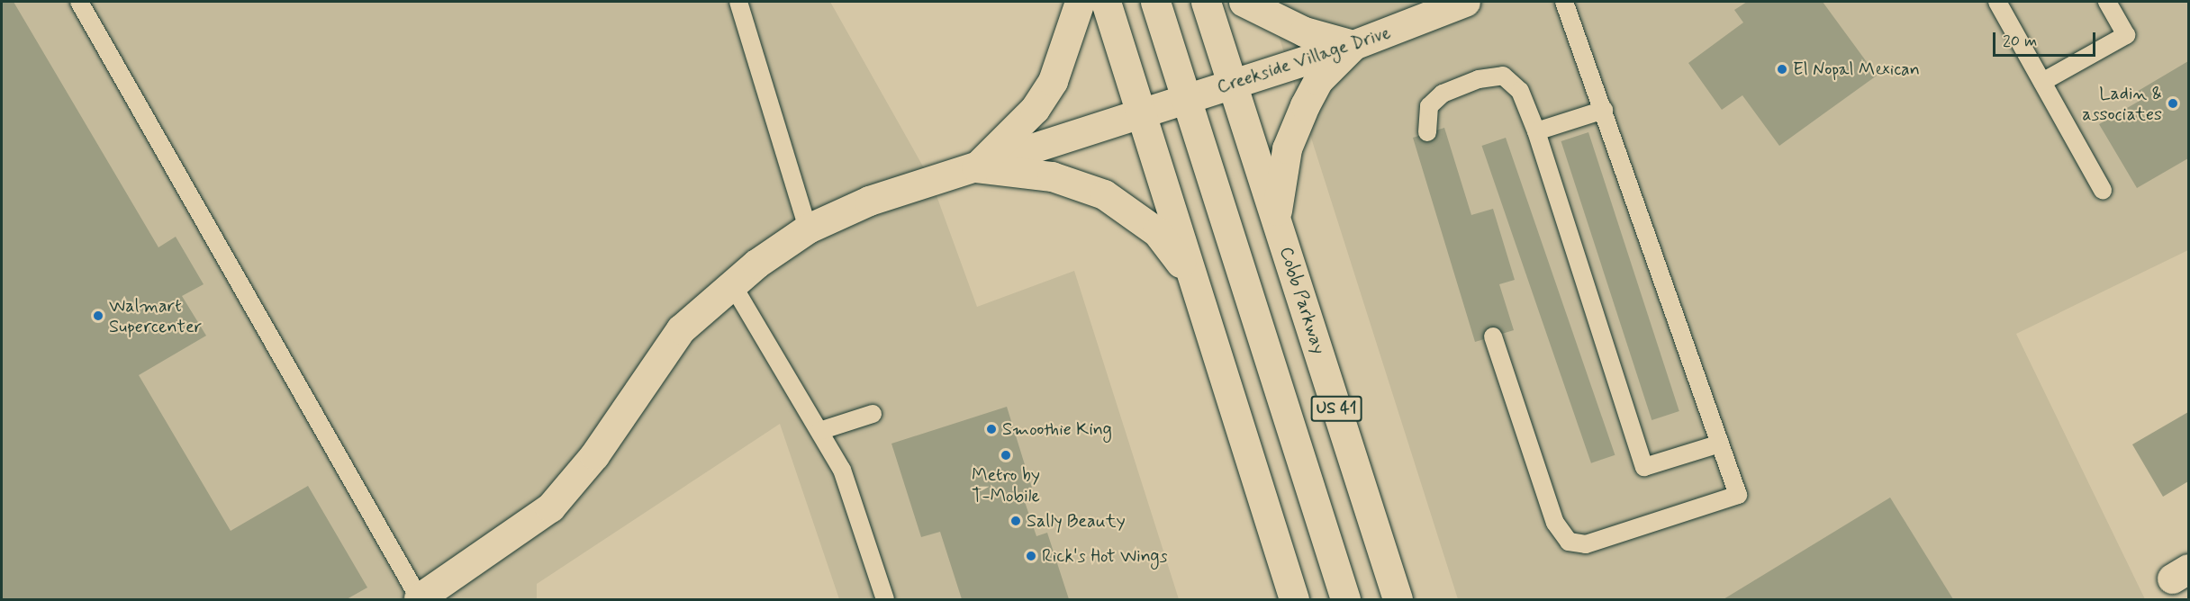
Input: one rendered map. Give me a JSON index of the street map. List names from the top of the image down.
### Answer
{
  "streets": {
    "main road": ["Creekside Village Drive", "Cobb Parkway", "US 41"]
  },
  "crossings": [
    ["Creekside Village Drive", "Cobb Parkway"]
  ],
  "places": [
    "El Nopal Mexican",
    "Ladin & associates",
    "Walmart Supercenter",
    "Smoothie King",
    "Metro by T-Mobile",
    "Sally Beauty",
    "Rick's Hot Wings"
  ],
  "scale_bar": "20 m"
}
